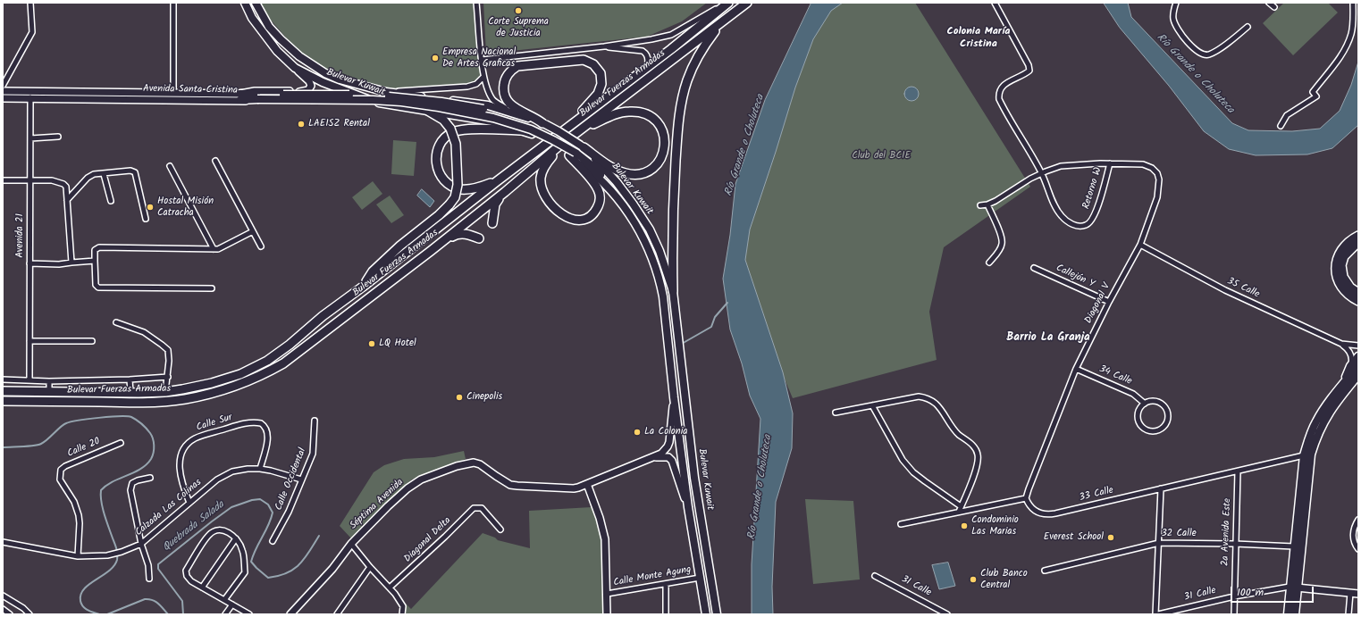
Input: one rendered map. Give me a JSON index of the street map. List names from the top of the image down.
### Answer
{
  "streets": {
    "highway": ["Bulevar Fuerzas Armadas"],
    "main road": ["Bulevar Kuwait"],
    "street": [
      "Avenida Santa Cristina",
      "Retorno W",
      "Avenida 21",
      "Callejón Y",
      "35 Calle",
      "Diagonal V",
      "34 Calle",
      "Calle Sur",
      "Calle 20",
      "Calle Occidental",
      "33 Calle",
      "Séptima Avenida",
      "Calzada Las Colinas",
      "2a Avenida Este",
      "32 Calle",
      "Diagonal Delta",
      "Calle Monte Agung",
      "31 Calle"
    ]
  },
  "crossings": [
    ["Bulevar Kuwait", "Avenida Santa Cristina"],
    ["Bulevar Kuwait", "Calle Monte Agung"],
    ["Avenida Santa Cristina", "Avenida 21"],
    ["Retorno W", "Diagonal V"],
    ["Callejón Y", "Diagonal V"],
    ["35 Calle", "Diagonal V"],
    ["Diagonal V", "34 Calle"],
    ["Diagonal V", "33 Calle"],
    ["Calle Sur", "Calzada Las Colinas"],
    ["Calle 20", "Calzada Las Colinas"],
    ["Calle Occidental", "Calzada Las Colinas"],
    ["33 Calle", "2a Avenida Este"],
    ["2a Avenida Este", "32 Calle"],
    ["2a Avenida Este", "31 Calle"]
  ],
  "districts": ["Colonia María Cristina", "Barrio La Granja"],
  "water": ["Río Grande o Choluteca", "Quebrada Salada"],
  "parks": ["Club del BCIE"],
  "places": [
    "Corte Suprema de Justicia",
    "Empresa Nacional De Artes Graficas",
    "LAEISZ Rental",
    "Hostal Misión Catracha",
    "LQ Hotel",
    "Cinepolis",
    "La Colonia",
    "Condominio Las Marias",
    "Everest School",
    "Club Banco Central"
  ],
  "scale_bar": "100 m"
}
